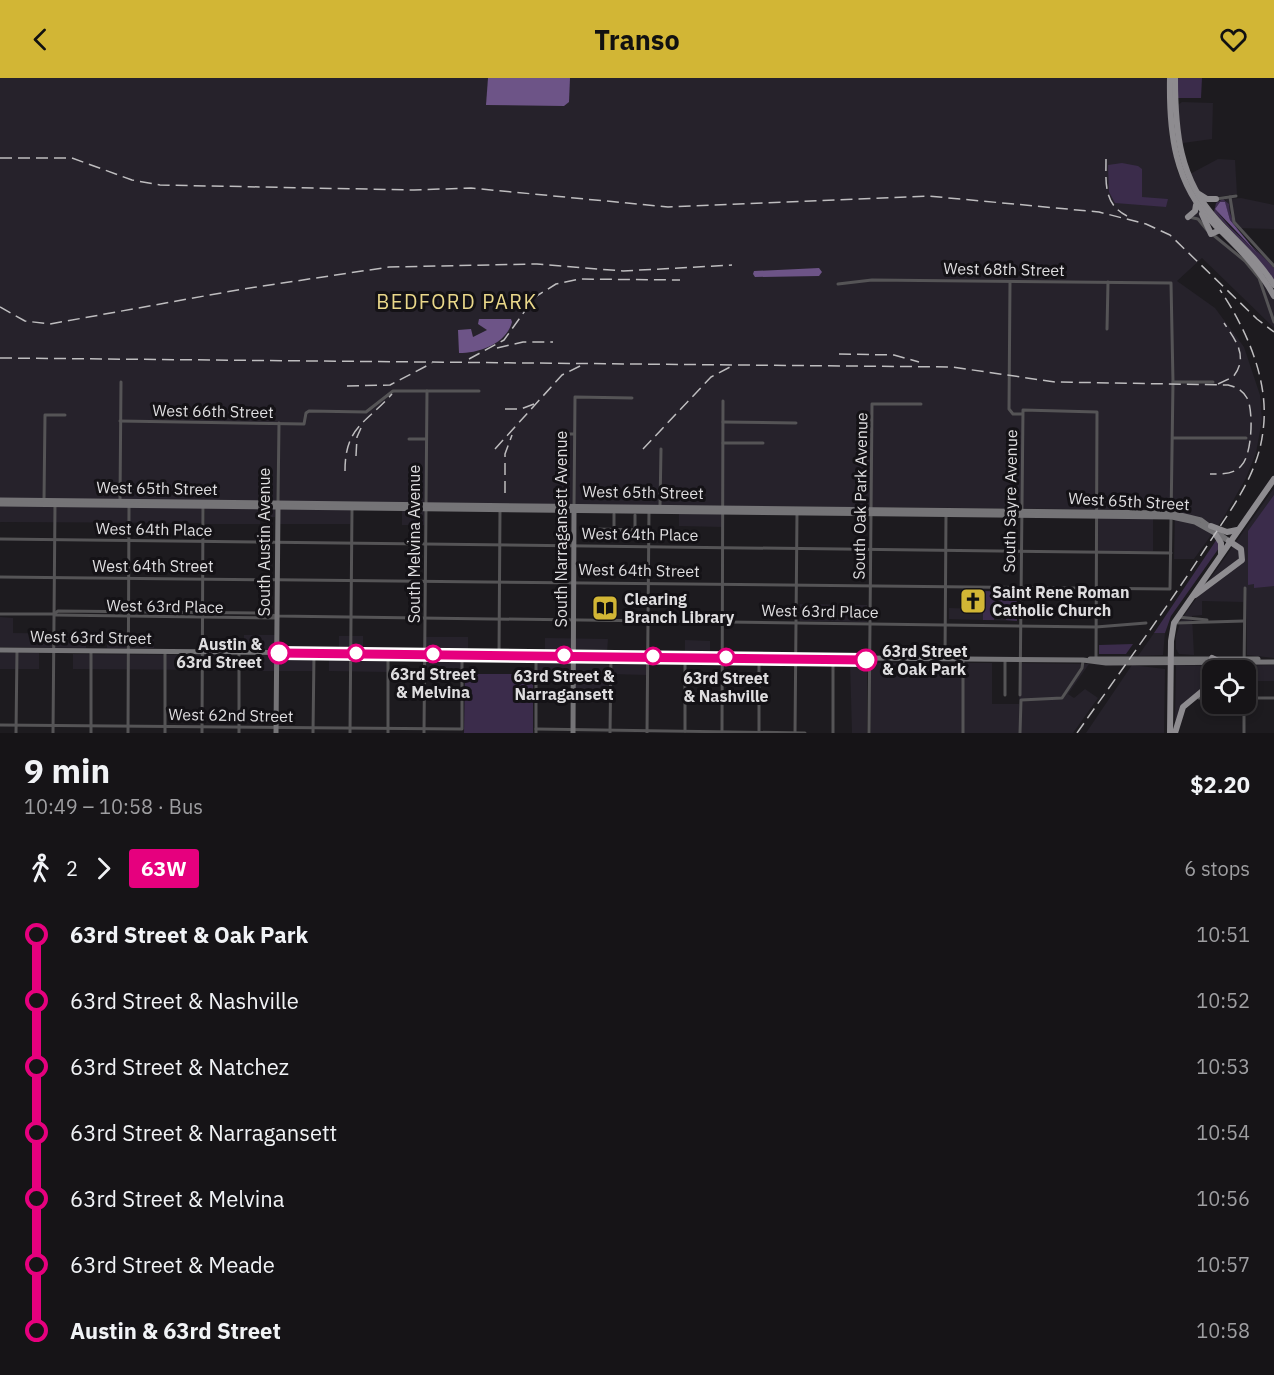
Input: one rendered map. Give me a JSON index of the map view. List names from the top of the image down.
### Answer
{
  "streets": {
    "street": [
      "West 68th Street",
      "West 66th Street",
      "West 65th Street",
      "South Oak Park Avenue",
      "South Sayre Avenue",
      "West 64th Place",
      "South Narragansett Avenue",
      "South Austin Avenue",
      "South Melvina Avenue",
      "West 64th Street",
      "West 63rd Place",
      "West 63rd Street",
      "West 62nd Street"
    ]
  },
  "crossings": [
    ["West 68th Street", "South Sayre Avenue"],
    ["West 66th Street", "South Austin Avenue"],
    ["West 66th Street", "South Melvina Avenue"],
    ["West 65th Street", "South Oak Park Avenue"],
    ["West 65th Street", "South Sayre Avenue"],
    ["West 65th Street", "South Narragansett Avenue"],
    ["West 65th Street", "South Austin Avenue"],
    ["West 65th Street", "South Melvina Avenue"],
    ["South Oak Park Avenue", "West 64th Place"],
    ["South Oak Park Avenue", "West 64th Street"],
    ["South Oak Park Avenue", "West 63rd Place"],
    ["South Oak Park Avenue", "West 63rd Street"],
    ["South Sayre Avenue", "West 64th Place"],
    ["South Sayre Avenue", "West 64th Street"],
    ["South Sayre Avenue", "West 63rd Place"],
    ["South Sayre Avenue", "West 63rd Street"],
    ["West 64th Place", "South Narragansett Avenue"],
    ["West 64th Place", "South Austin Avenue"],
    ["West 64th Place", "South Melvina Avenue"],
    ["West 64th Place", "West 64th Street"],
    ["South Narragansett Avenue", "West 64th Street"],
    ["South Narragansett Avenue", "West 63rd Place"],
    ["South Narragansett Avenue", "West 63rd Street"],
    ["South Austin Avenue", "West 64th Street"],
    ["South Austin Avenue", "West 63rd Place"],
    ["South Austin Avenue", "West 63rd Street"],
    ["South Austin Avenue", "West 62nd Street"],
    ["South Melvina Avenue", "West 64th Street"],
    ["South Melvina Avenue", "West 63rd Place"],
    ["South Melvina Avenue", "West 63rd Street"],
    ["South Melvina Avenue", "West 62nd Street"],
    ["West 63rd Street", "West 62nd Street"]
  ],
  "districts": ["BEDFORD PARK"],
  "places": {
    "church": ["Saint Rene Roman Catholic Church"],
    "library": ["Clearing Branch Library"],
    "other": [
      "Austin & 63rd Street",
      "63rd Street & Melvina",
      "63rd Street & Narragansett",
      "63rd Street & Nashville",
      "63rd Street & Oak Park"
    ]
  },
  "lines": ["bus line 63W"],
  "page": {
    "header": "Transo",
    "heading": ["9 min", "10:49 – 10:58 · Bus", "$2.20"],
    "legs": ["2", "63W", "6 stops"],
    "list": [
      {
        "name": "63rd Street & Oak Park",
        "value": "10:51"
      },
      {
        "name": "63rd Street & Nashville",
        "value": "10:52"
      },
      {
        "name": "63rd Street & Natchez",
        "value": "10:53"
      },
      {
        "name": "63rd Street & Narragansett",
        "value": "10:54"
      },
      {
        "name": "63rd Street & Melvina",
        "value": "10:56"
      },
      {
        "name": "63rd Street & Meade",
        "value": "10:57"
      },
      {
        "name": "Austin & 63rd Street",
        "value": "10:58"
      }
    ]
  }
}
